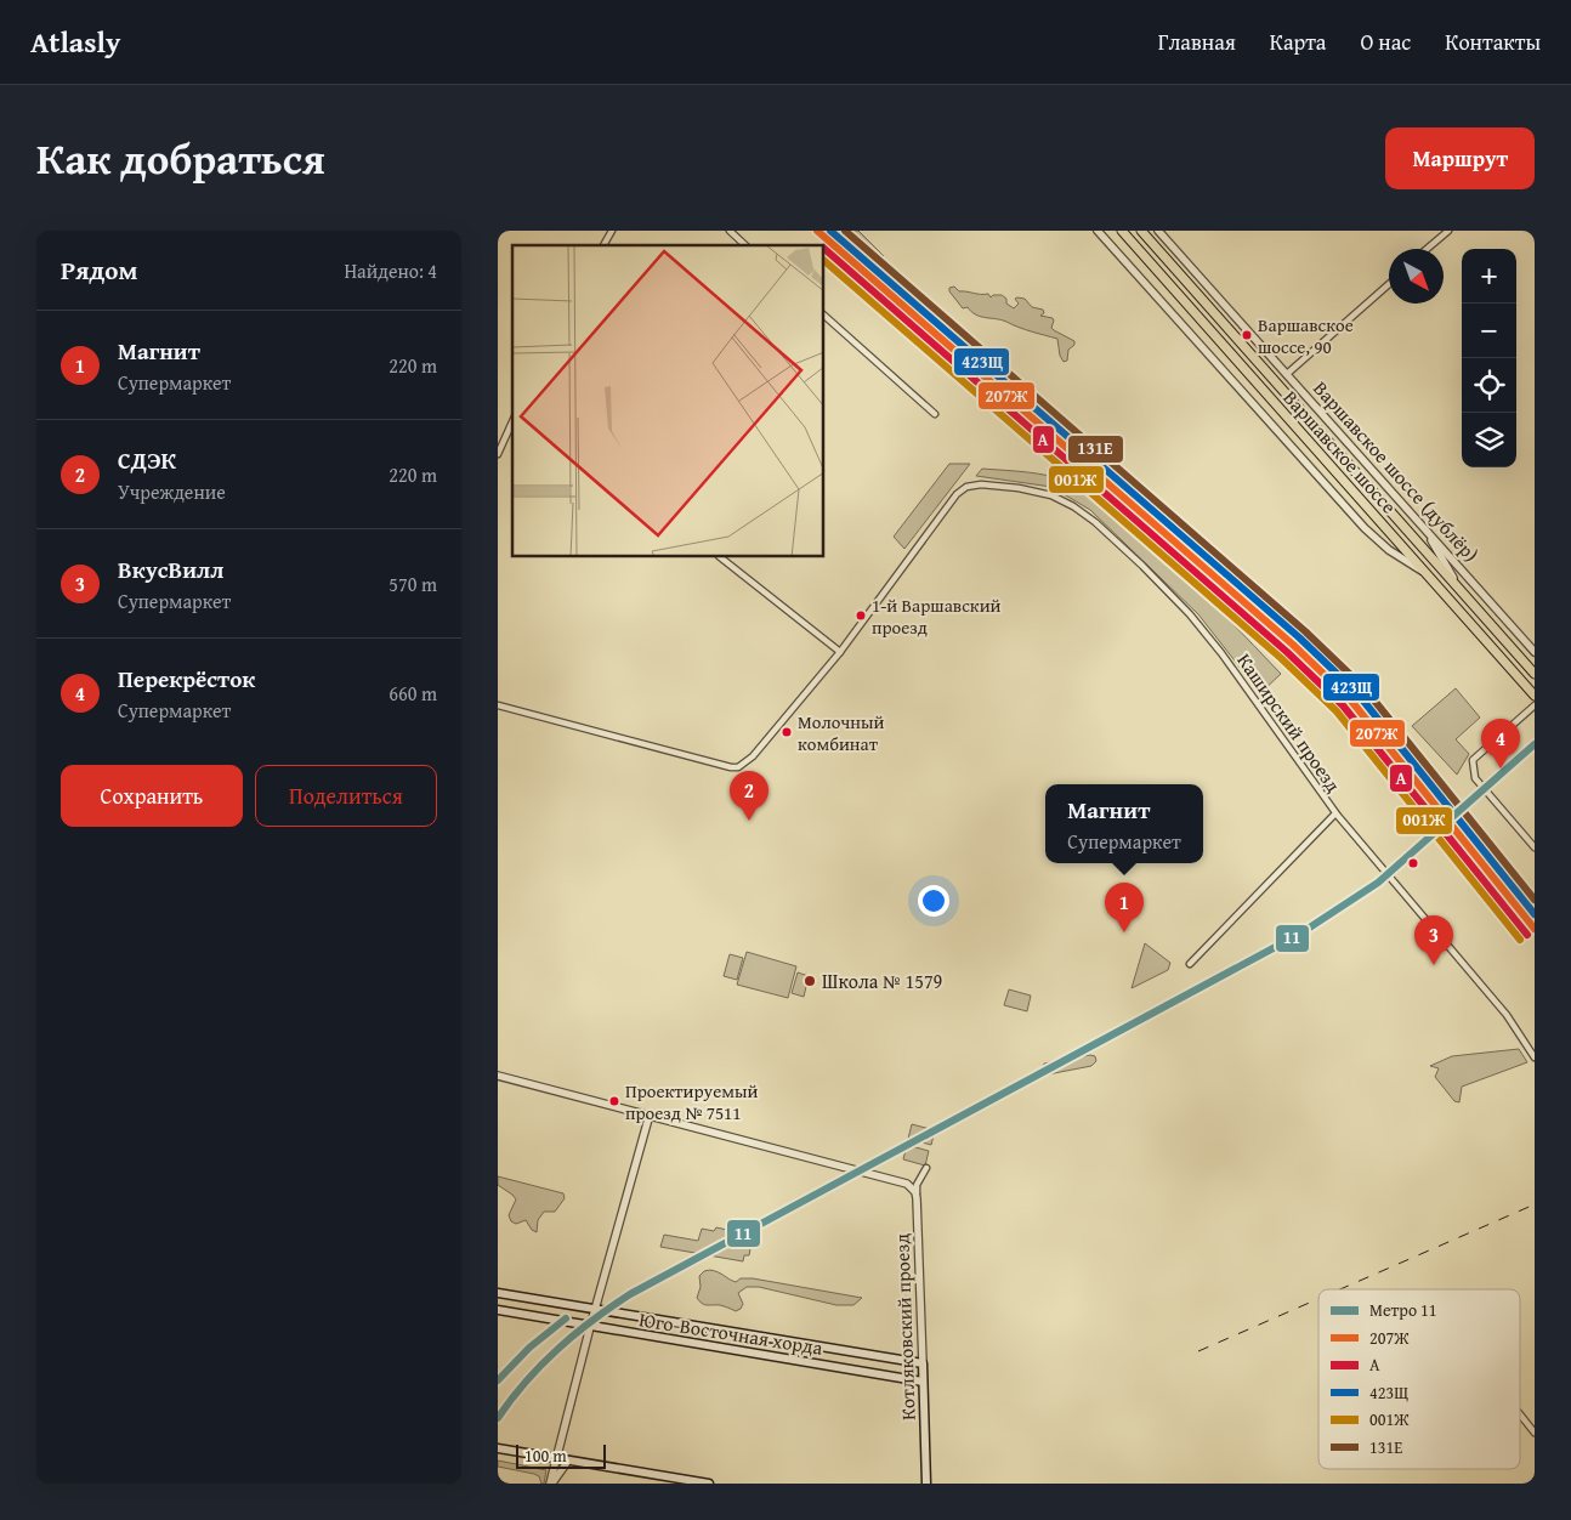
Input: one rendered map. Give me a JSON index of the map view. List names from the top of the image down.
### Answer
{
  "streets": {
    "main road": ["Варшавское шоссе", "Котляковский проезд", "Юго-Восточная хорда"],
    "street": ["Варшавское шоссе (дублёр)", "Каширский проезд"]
  },
  "crossings": [
    ["Котляковский проезд", "Юго-Восточная хорда"]
  ],
  "places": [
    "Варшавское шоссе, 90",
    "1-й Варшавский проезд",
    "Молочный комбинат",
    "Школа № 1579",
    "Проектируемый проезд № 7511"
  ],
  "lines": [
    "transit line 207Ж",
    "transit line 423Щ",
    "transit line 131Е",
    "transit line A",
    "transit line 001Ж",
    "metro line 11"
  ],
  "legend": [
    "Метро 11",
    "207Ж",
    "A",
    "423Щ",
    "001Ж",
    "131Е"
  ],
  "scale_bar": "100 m",
  "north": "bottom right",
  "page": {
    "header": "Atlasly",
    "nav": [
      "Главная",
      "Карта",
      "О нас",
      "Контакты"
    ],
    "title": "Как добраться",
    "buttons": [
      "Маршрут",
      ["Сохранить", "Поделиться"]
    ],
    "heading": ["Рядом", "Найдено: 4"],
    "map_buttons": ["+", "−"],
    "list": [
      {
        "mark": "1",
        "name": "Магнит",
        "note": "Супермаркет",
        "value": "220 m"
      },
      {
        "mark": "2",
        "name": "СДЭК",
        "note": "Учреждение",
        "value": "220 m"
      },
      {
        "mark": "3",
        "name": "ВкусВилл",
        "note": "Супермаркет",
        "value": "570 m"
      },
      {
        "mark": "4",
        "name": "Перекрёсток",
        "note": "Супермаркет",
        "value": "660 m"
      }
    ],
    "pins": [
      "4",
      "2",
      "1",
      "3"
    ],
    "popup": ["Магнит", "Супермаркет"],
    "scale": "100 m"
  }
}
